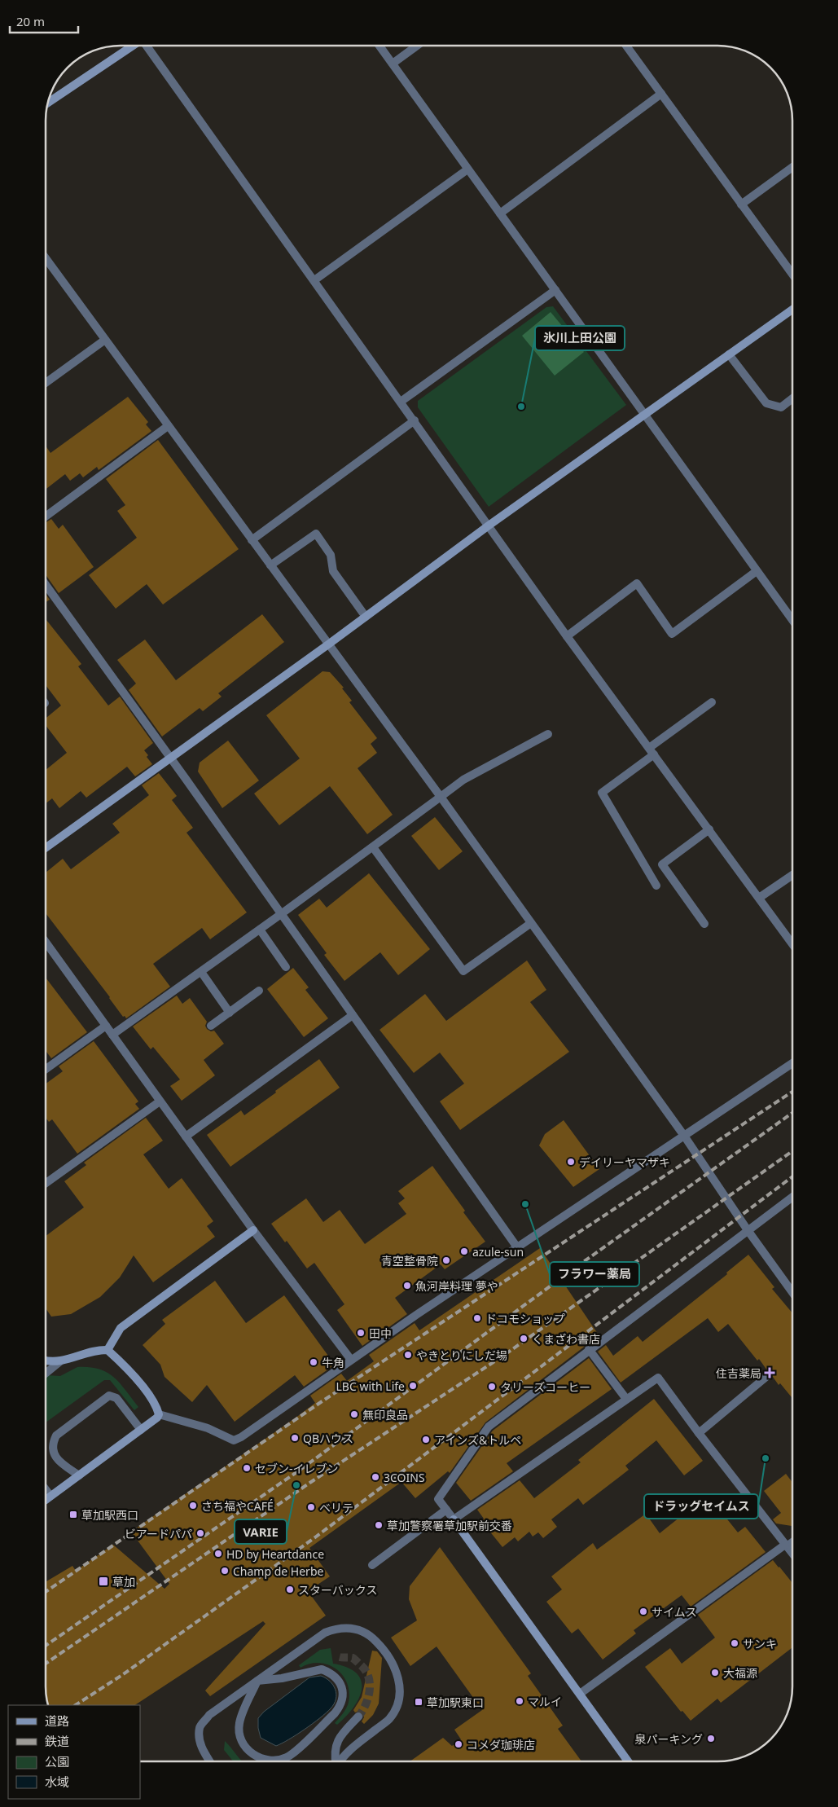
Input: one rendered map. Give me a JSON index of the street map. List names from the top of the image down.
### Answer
{
  "places": {
    "other": [
      "氷川上田公園",
      "デイリーヤマザキ",
      "フラワー薬局",
      "azule-sun",
      "青空整骨院",
      "魚河岸料理 夢や",
      "ドコモショップ",
      "田中",
      "くまざわ書店",
      "やきとりにしだ場",
      "牛角",
      "LBC with Life",
      "タリーズコーヒー",
      "無印良品",
      "QBハウス",
      "アインズ&トルペ",
      "ドラッグセイムス",
      "セブン-イレブン",
      "3COINS",
      "VARIE",
      "さち福やCAFÉ",
      "ベリテ",
      "草加警察署草加駅前交番",
      "ビアードパパ",
      "HD by Heartdance",
      "Champ de Herbe",
      "スターバックス",
      "サイムス",
      "サンキ",
      "大福源",
      "マルイ",
      "泉パーキング",
      "コメダ珈琲店"
    ],
    "health": ["住吉薬局"],
    "transit": ["草加駅西口", "草加", "草加駅東口"]
  },
  "legend": [
    "道路",
    "鉄道",
    "公園",
    "水域"
  ],
  "scale_bar": "20 m"
}
